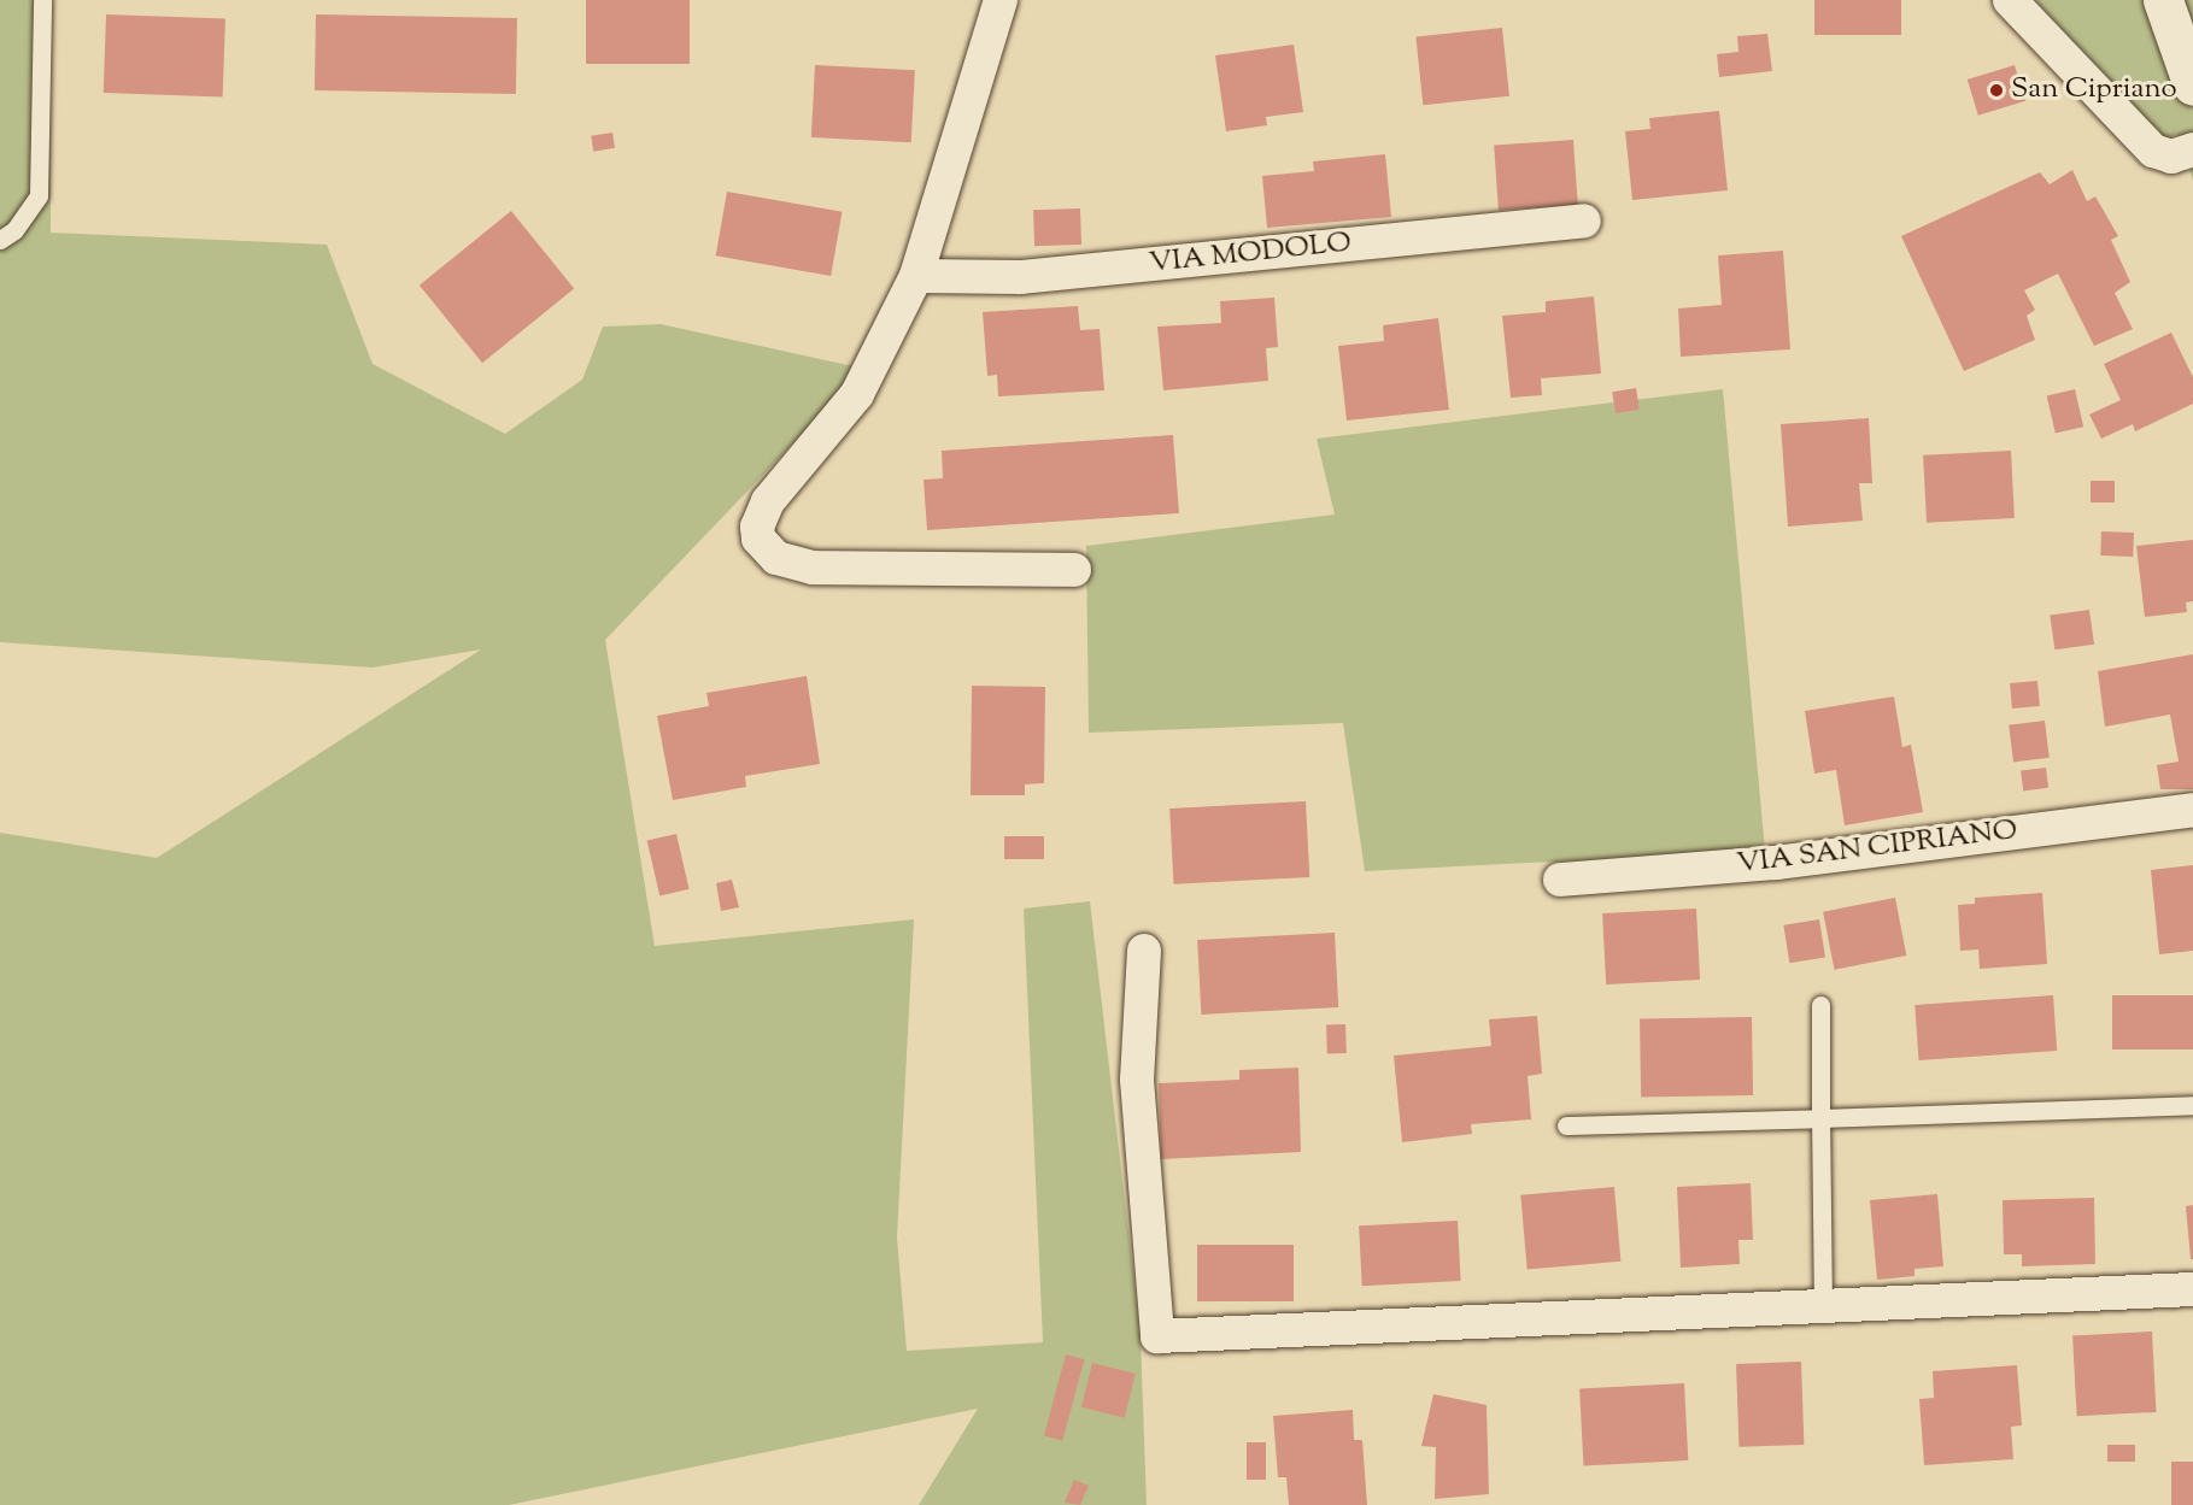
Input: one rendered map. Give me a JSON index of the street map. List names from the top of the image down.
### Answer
{
  "streets": {
    "street": ["VIA MODOLO", "VIA SAN CIPRIANO"]
  },
  "places": ["San Cipriano"]
}
